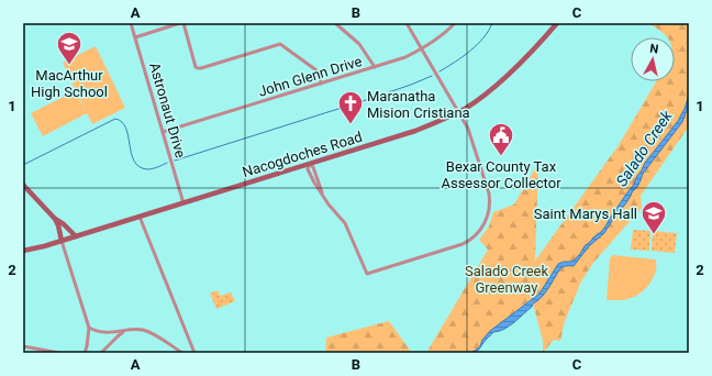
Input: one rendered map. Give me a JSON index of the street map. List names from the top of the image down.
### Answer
{
  "streets": {
    "main road": ["Nacogdoches Road"],
    "street": ["John Glenn Drive", "Astronaut Drive"]
  },
  "crossings": [
    ["John Glenn Drive", "Astronaut Drive"],
    ["Astronaut Drive", "Nacogdoches Road"]
  ],
  "water": ["Salado Creek"],
  "parks": ["Salado Creek Greenway"],
  "places": {
    "school or university": ["MacArthur High School", "Saint Marys Hall"],
    "church": ["Maranatha Mision Cristiana"],
    "public building": ["Bexar County Tax Assessor Collector"]
  },
  "north": "top",
  "grid": {
    "columns": ["A", "B", "C"],
    "rows": ["1", "2"]
  }
}
